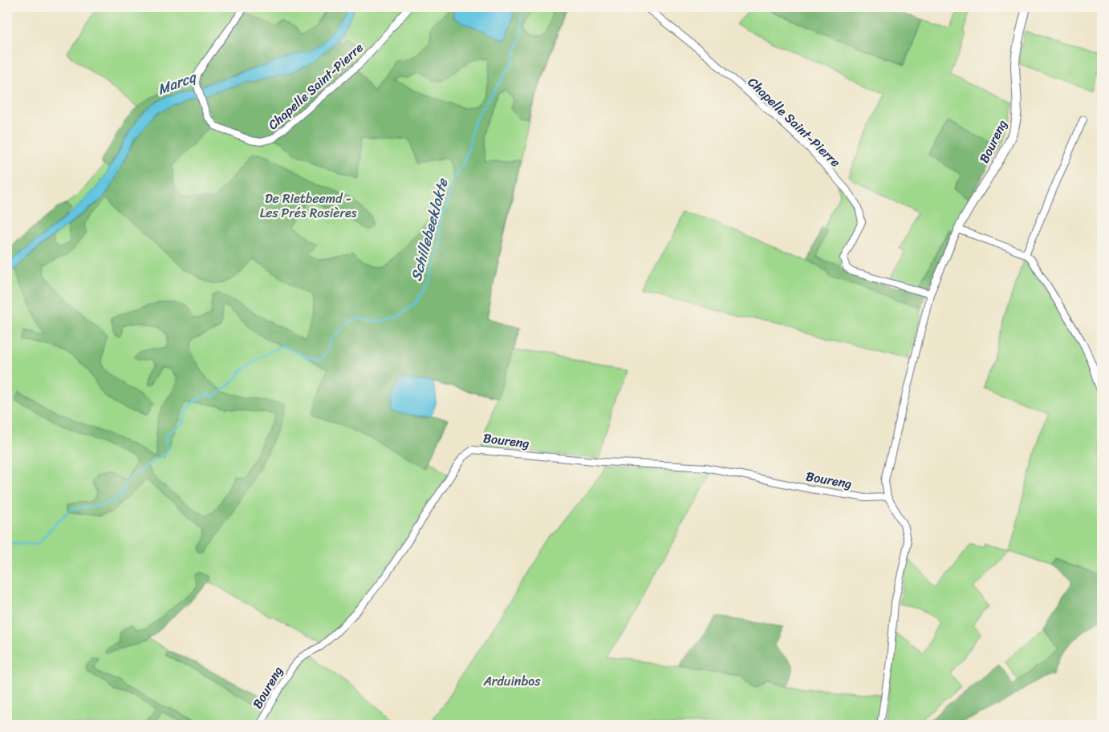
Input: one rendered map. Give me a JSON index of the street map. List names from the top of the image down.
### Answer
{
  "streets": {
    "street": ["Chapelle Saint-Pierre", "Boureng"]
  },
  "crossings": [
    ["Chapelle Saint-Pierre", "Boureng"]
  ],
  "water": ["Marcq", "Schillebeeklokte"],
  "parks": ["De Rietbeemd - Les Prés Rosières", "Arduinbos"]
}
